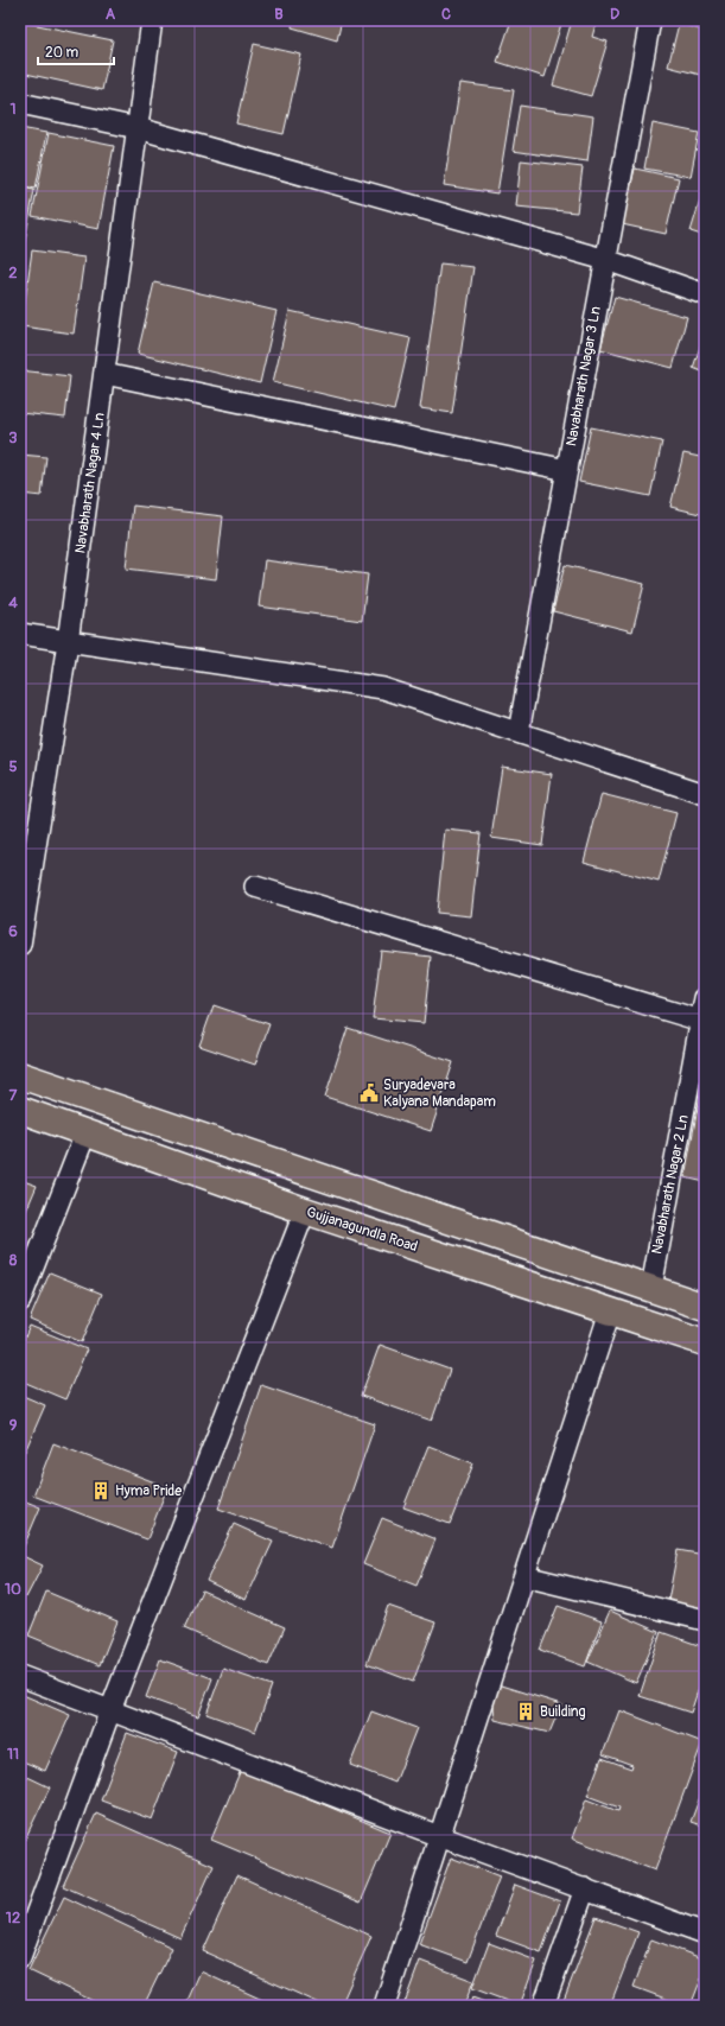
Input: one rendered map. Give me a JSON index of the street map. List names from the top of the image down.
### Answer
{
  "streets": {
    "main road": ["Gujjanagundla Road"],
    "street": ["Navabharath Nagar 3 Ln", "Navabharath Nagar 4 Ln", "Navabharath Nagar 2 Ln"]
  },
  "places": {
    "public building": ["Suryadevara Kalyana Mandapam"],
    "building": ["Hyma Pride", "Building"]
  },
  "scale_bar": "20 m",
  "grid": {
    "columns": [
      "A",
      "B",
      "C",
      "D"
    ],
    "rows": [
      "1",
      "2",
      "3",
      "4",
      "5",
      "6",
      "7",
      "8",
      "9",
      "10",
      "11",
      "12"
    ]
  }
}
